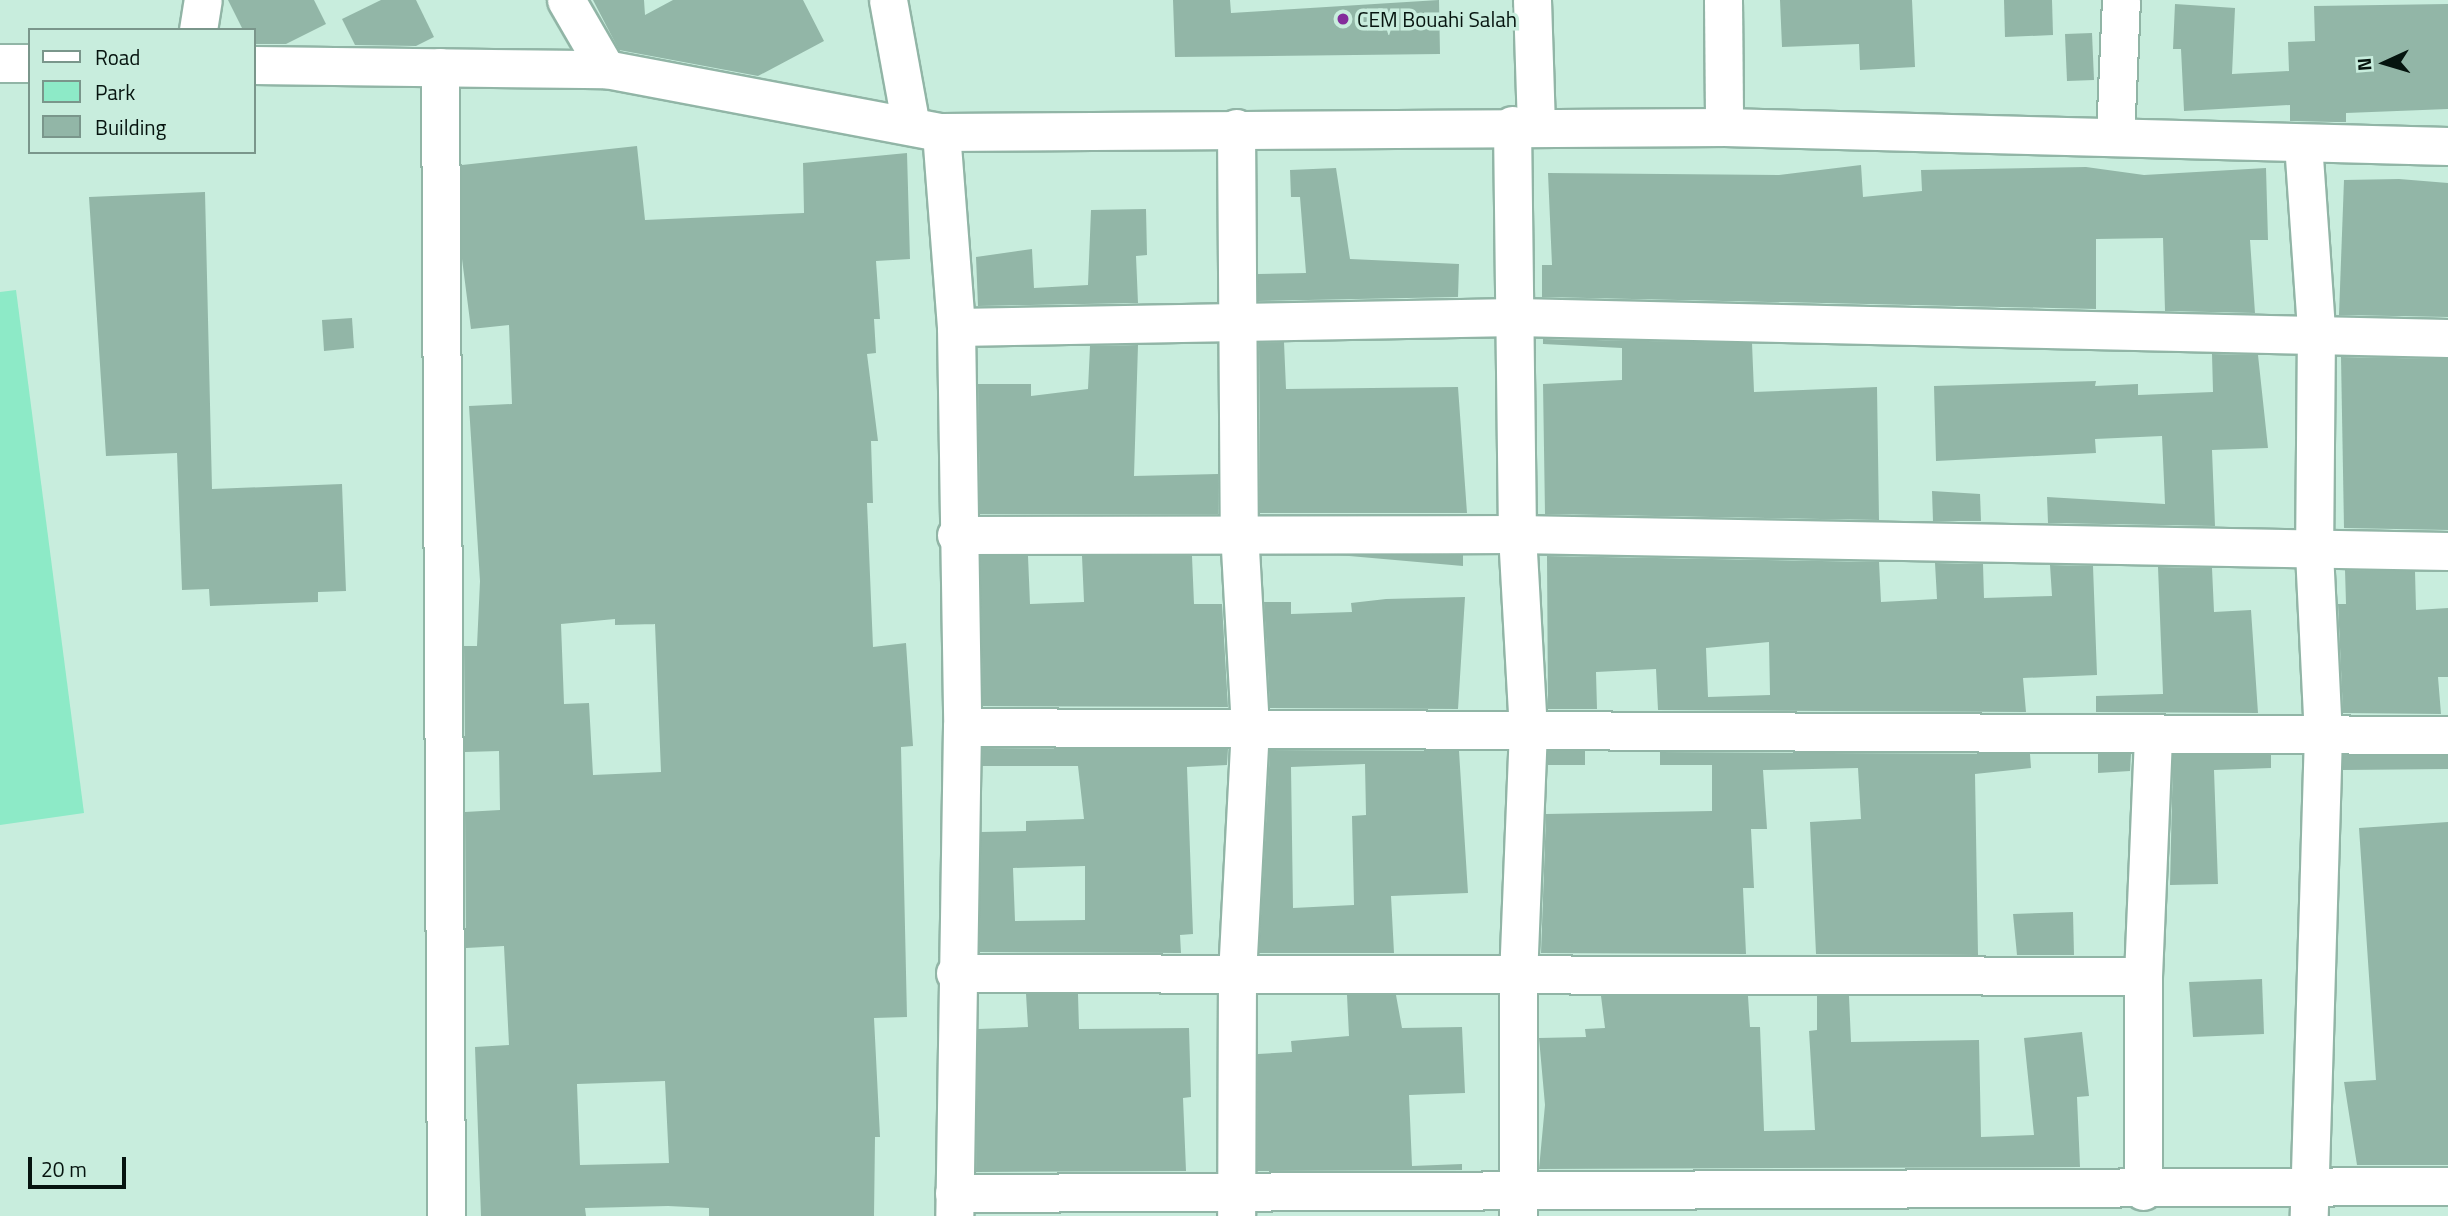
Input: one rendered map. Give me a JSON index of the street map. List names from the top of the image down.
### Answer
{
  "places": ["CEM Bouahi Salah"],
  "legend": ["Road", "Park", "Building"],
  "scale_bar": "20 m",
  "north": "left"
}
